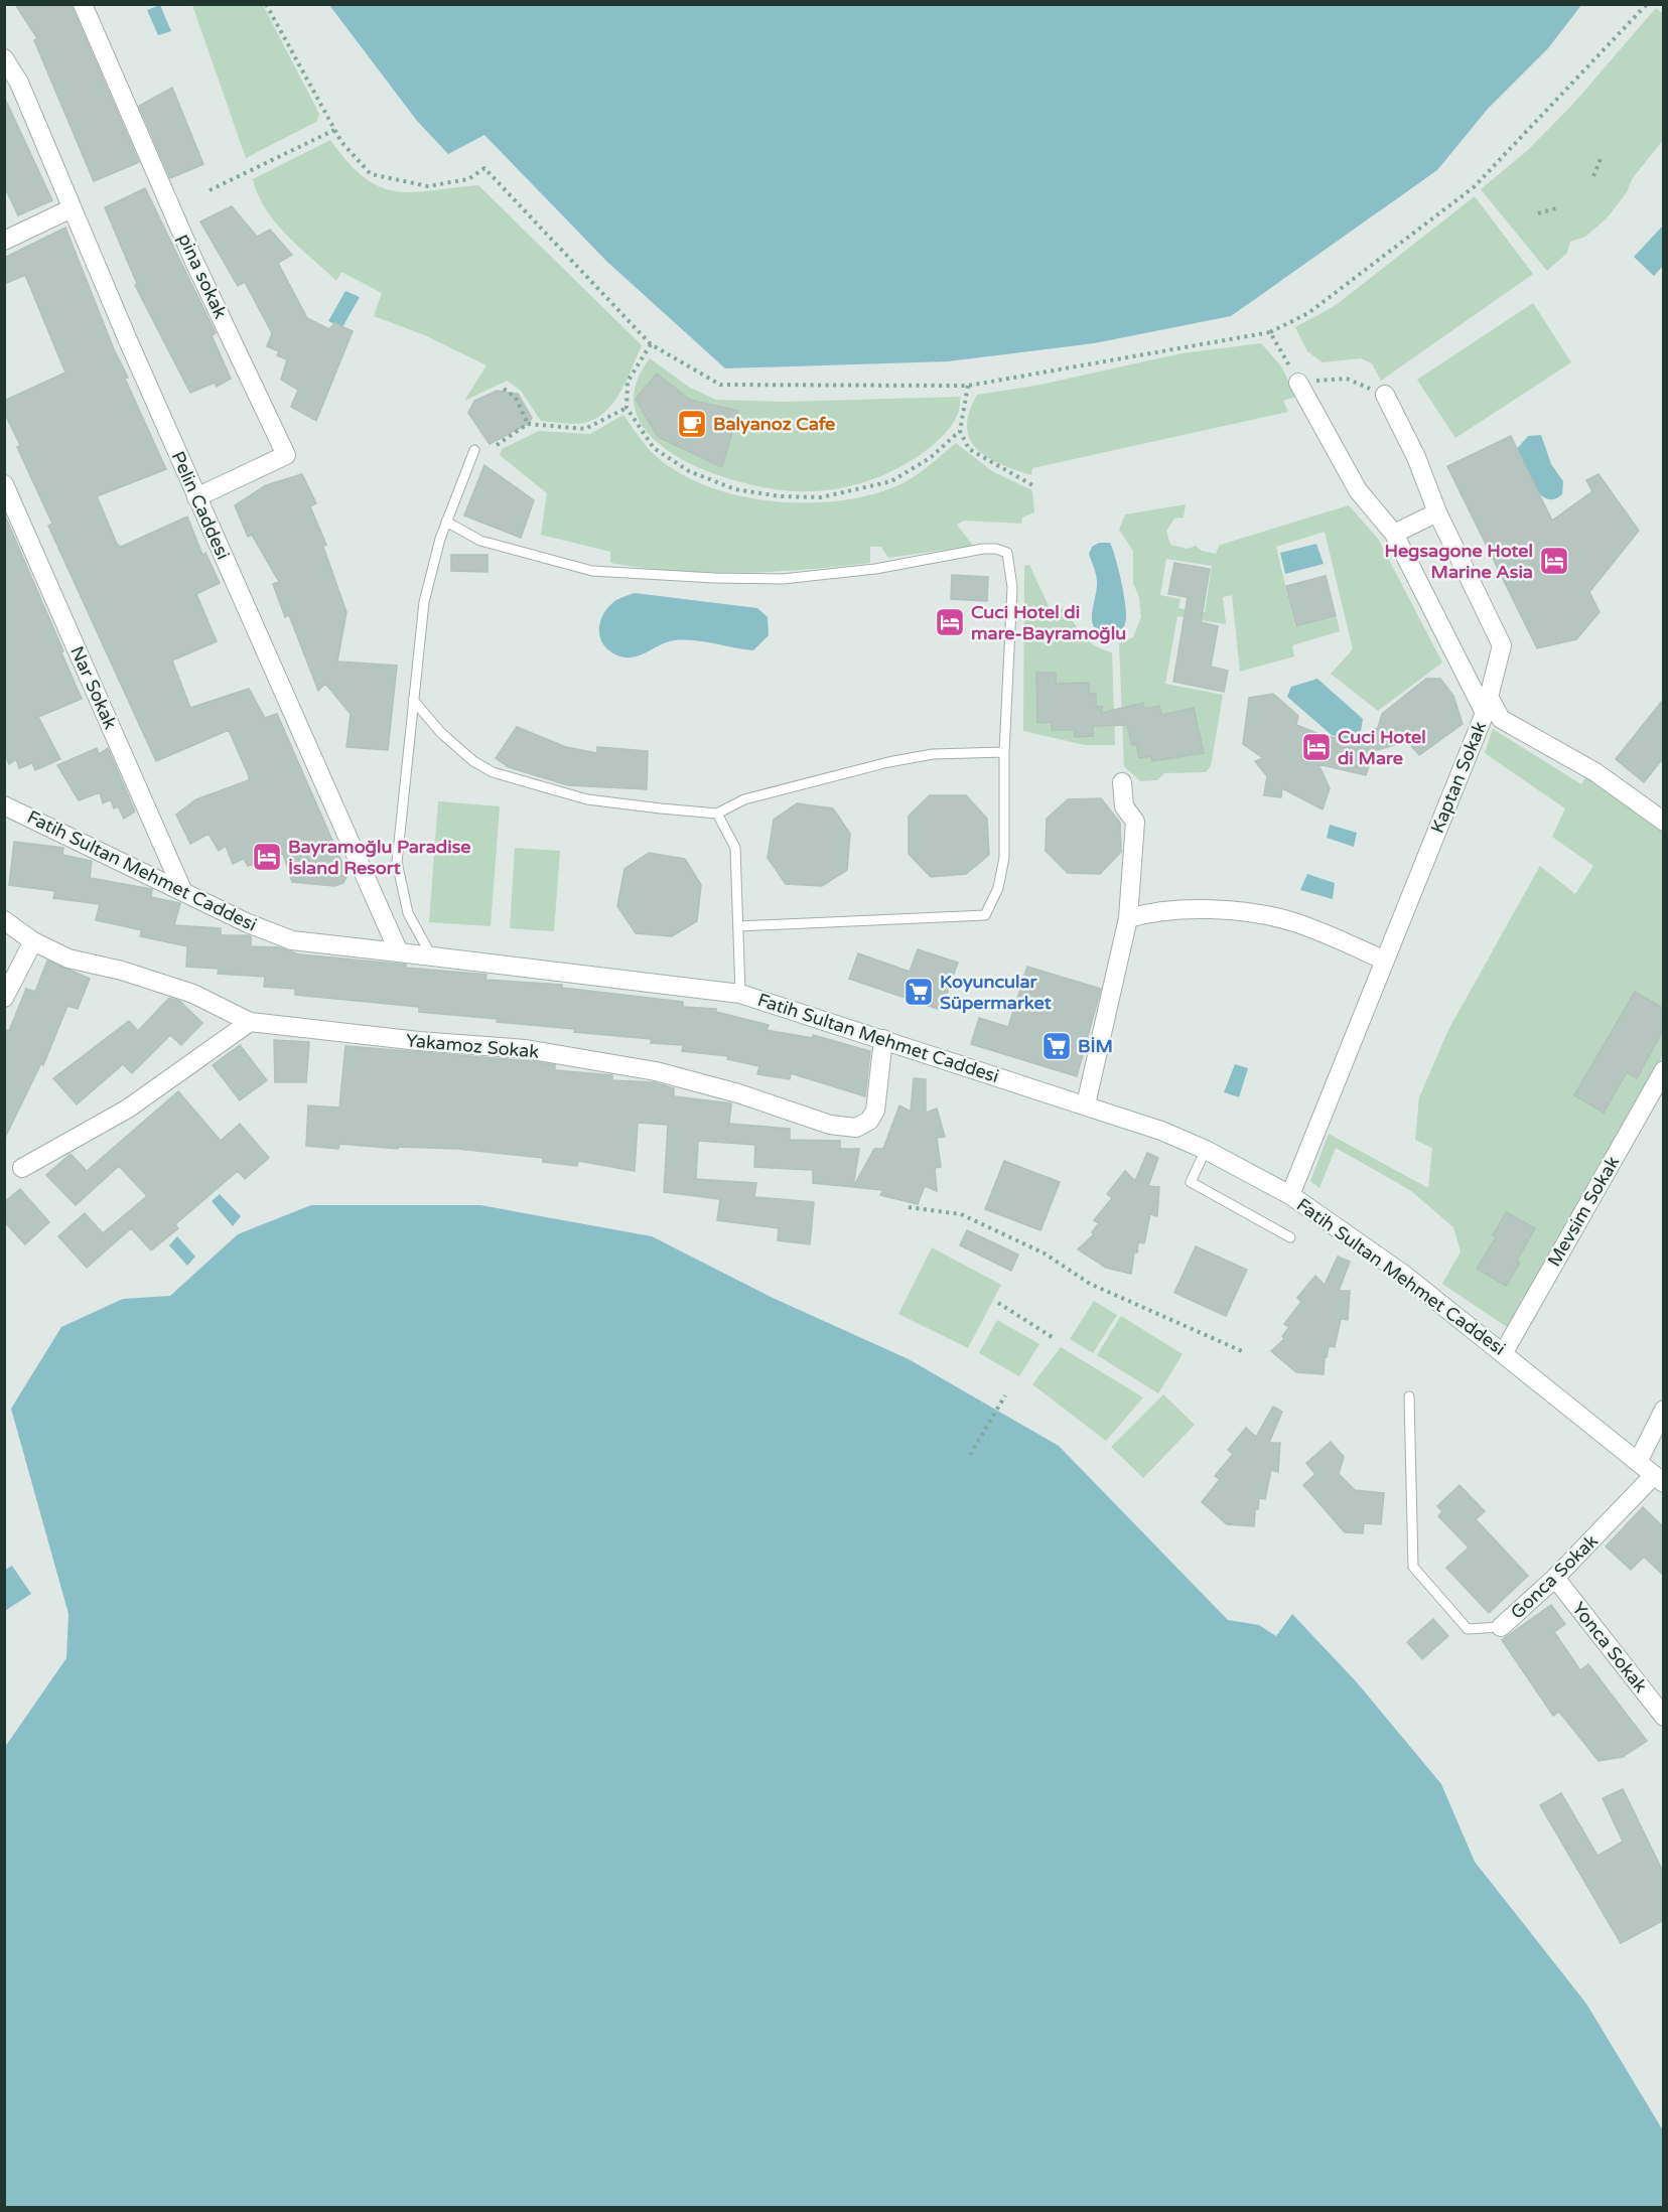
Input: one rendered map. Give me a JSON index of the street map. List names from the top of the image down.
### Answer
{
  "streets": {
    "street": [
      "pina sokak",
      "Pelin Caddesi",
      "Nar Sokak",
      "Kaptan Sokak",
      "Fatih Sultan Mehmet Caddesi",
      "Yakamoz Sokak",
      "Mevsim Sokak",
      "Gonca Sokak",
      "Yonca Sokak"
    ]
  },
  "crossings": [
    ["pina sokak", "Pelin Caddesi"],
    ["Pelin Caddesi", "Fatih Sultan Mehmet Caddesi"],
    ["Nar Sokak", "Fatih Sultan Mehmet Caddesi"],
    ["Kaptan Sokak", "Fatih Sultan Mehmet Caddesi"],
    ["Fatih Sultan Mehmet Caddesi", "Yakamoz Sokak"],
    ["Fatih Sultan Mehmet Caddesi", "Mevsim Sokak"],
    ["Fatih Sultan Mehmet Caddesi", "Gonca Sokak"],
    ["Gonca Sokak", "Yonca Sokak"]
  ],
  "places": {
    "cafe": ["Balyanoz Cafe"],
    "hotel": [
      "Hegsagone Hotel Marine Asia",
      "Cuci Hotel di mare-Bayramoğlu",
      "Cuci Hotel di Mare",
      "Bayramoğlu Paradise İsland Resort"
    ],
    "supermarket": ["Koyuncular Süpermarket", "BİM"]
  }
}
